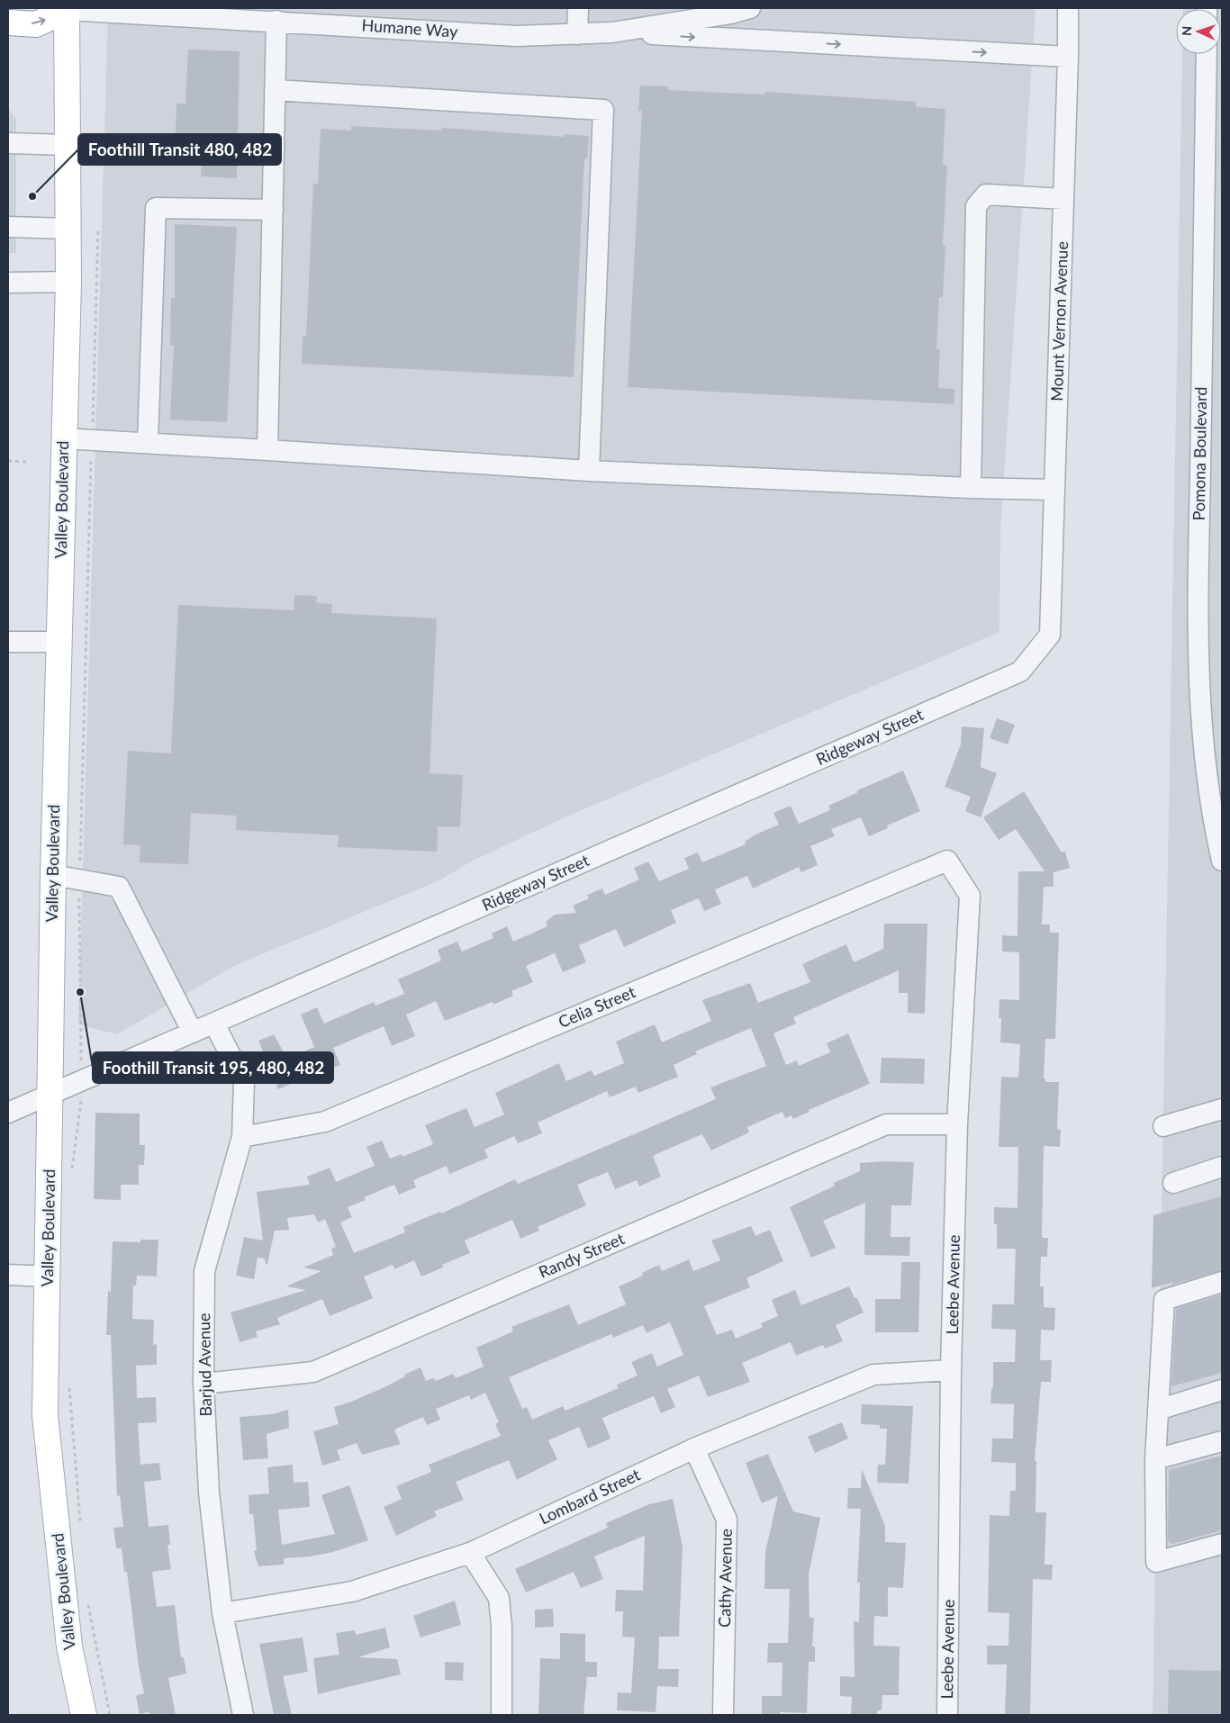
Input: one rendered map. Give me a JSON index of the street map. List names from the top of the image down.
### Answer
{
  "streets": {
    "main road": ["Valley Boulevard"],
    "street": [
      "Humane Way",
      "Mount Vernon Avenue",
      "Pomona Boulevard",
      "Ridgeway Street",
      "Celia Street",
      "Randy Street",
      "Leebe Avenue",
      "Barjud Avenue",
      "Lombard Street",
      "Cathy Avenue"
    ]
  },
  "crossings": [
    ["Humane Way", "Valley Boulevard"],
    ["Mount Vernon Avenue", "Ridgeway Street"],
    ["Valley Boulevard", "Ridgeway Street"],
    ["Ridgeway Street", "Barjud Avenue"],
    ["Celia Street", "Leebe Avenue"],
    ["Celia Street", "Barjud Avenue"],
    ["Randy Street", "Leebe Avenue"],
    ["Randy Street", "Barjud Avenue"],
    ["Leebe Avenue", "Lombard Street"],
    ["Barjud Avenue", "Lombard Street"],
    ["Lombard Street", "Cathy Avenue"]
  ],
  "places": ["Foothill Transit 480, 482", "Foothill Transit 195, 480, 482"],
  "north": "left"
}
